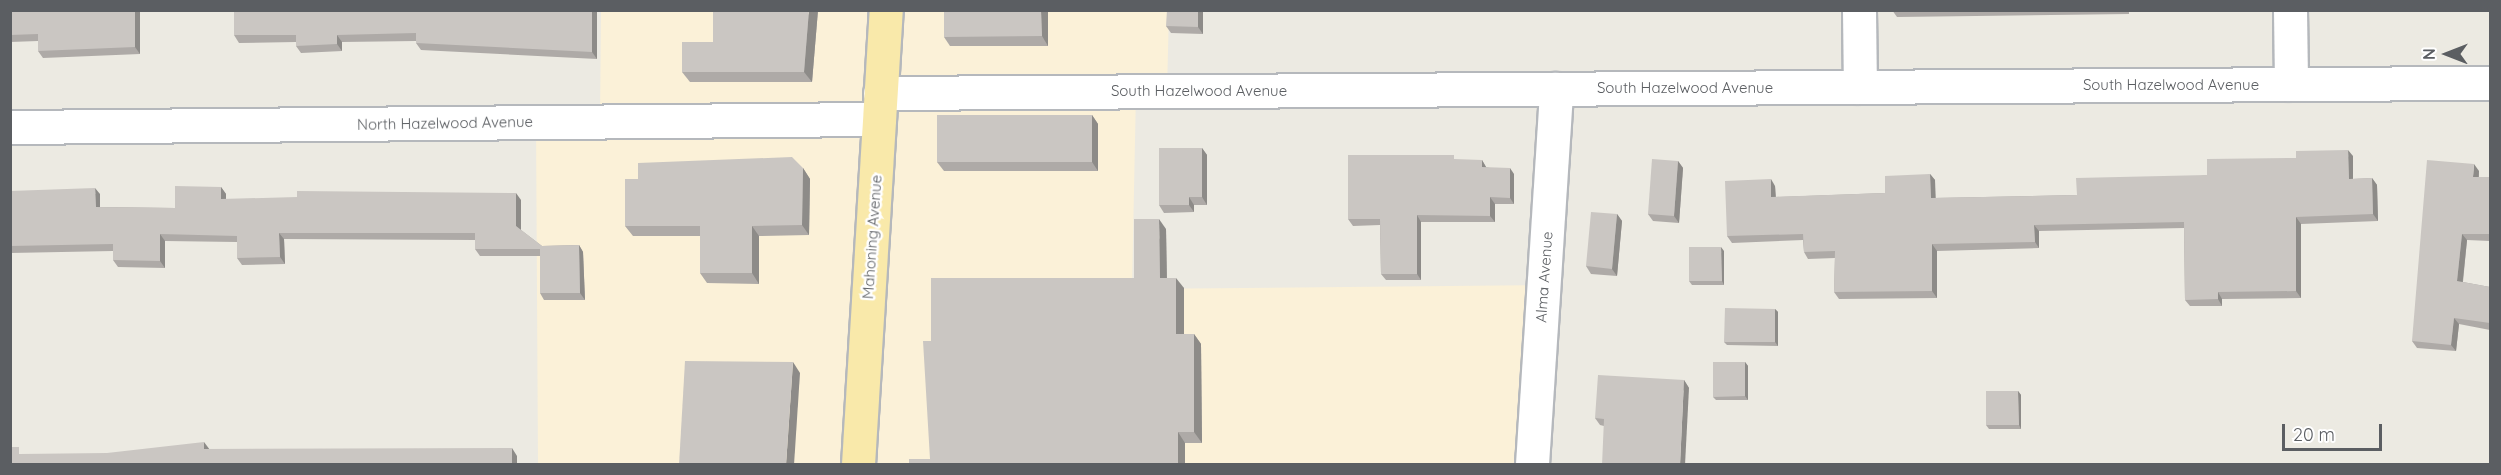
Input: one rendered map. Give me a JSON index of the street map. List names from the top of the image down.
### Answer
{
  "streets": {
    "main road": ["Mahoning Avenue"],
    "street": ["South Hazelwood Avenue", "North Hazelwood Avenue", "Alma Avenue"]
  },
  "crossings": [
    ["South Hazelwood Avenue", "North Hazelwood Avenue"],
    ["South Hazelwood Avenue", "Mahoning Avenue"],
    ["South Hazelwood Avenue", "Alma Avenue"],
    ["North Hazelwood Avenue", "Mahoning Avenue"]
  ],
  "scale_bar": "20 m",
  "north": "left"
}
